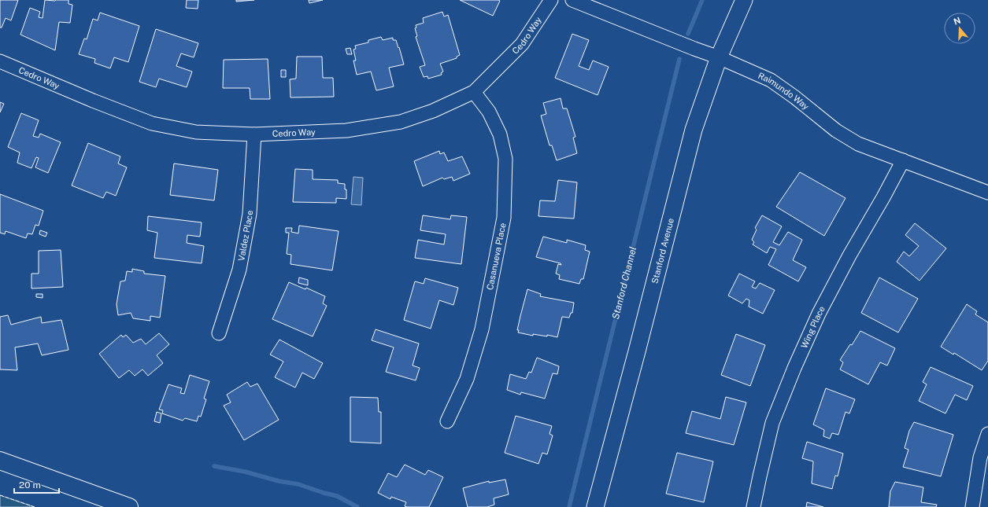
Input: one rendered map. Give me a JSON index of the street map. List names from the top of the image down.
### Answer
{
  "streets": {
    "street": [
      "Cedro Way",
      "Raimundo Way",
      "Valdez Place",
      "Stanford Avenue",
      "Casanueva Place",
      "Wing Place"
    ]
  },
  "crossings": [
    ["Cedro Way", "Valdez Place"],
    ["Cedro Way", "Casanueva Place"],
    ["Raimundo Way", "Stanford Avenue"],
    ["Raimundo Way", "Wing Place"]
  ],
  "water": ["Stanford Channel"],
  "scale_bar": "20 m",
  "north": "top"
}
